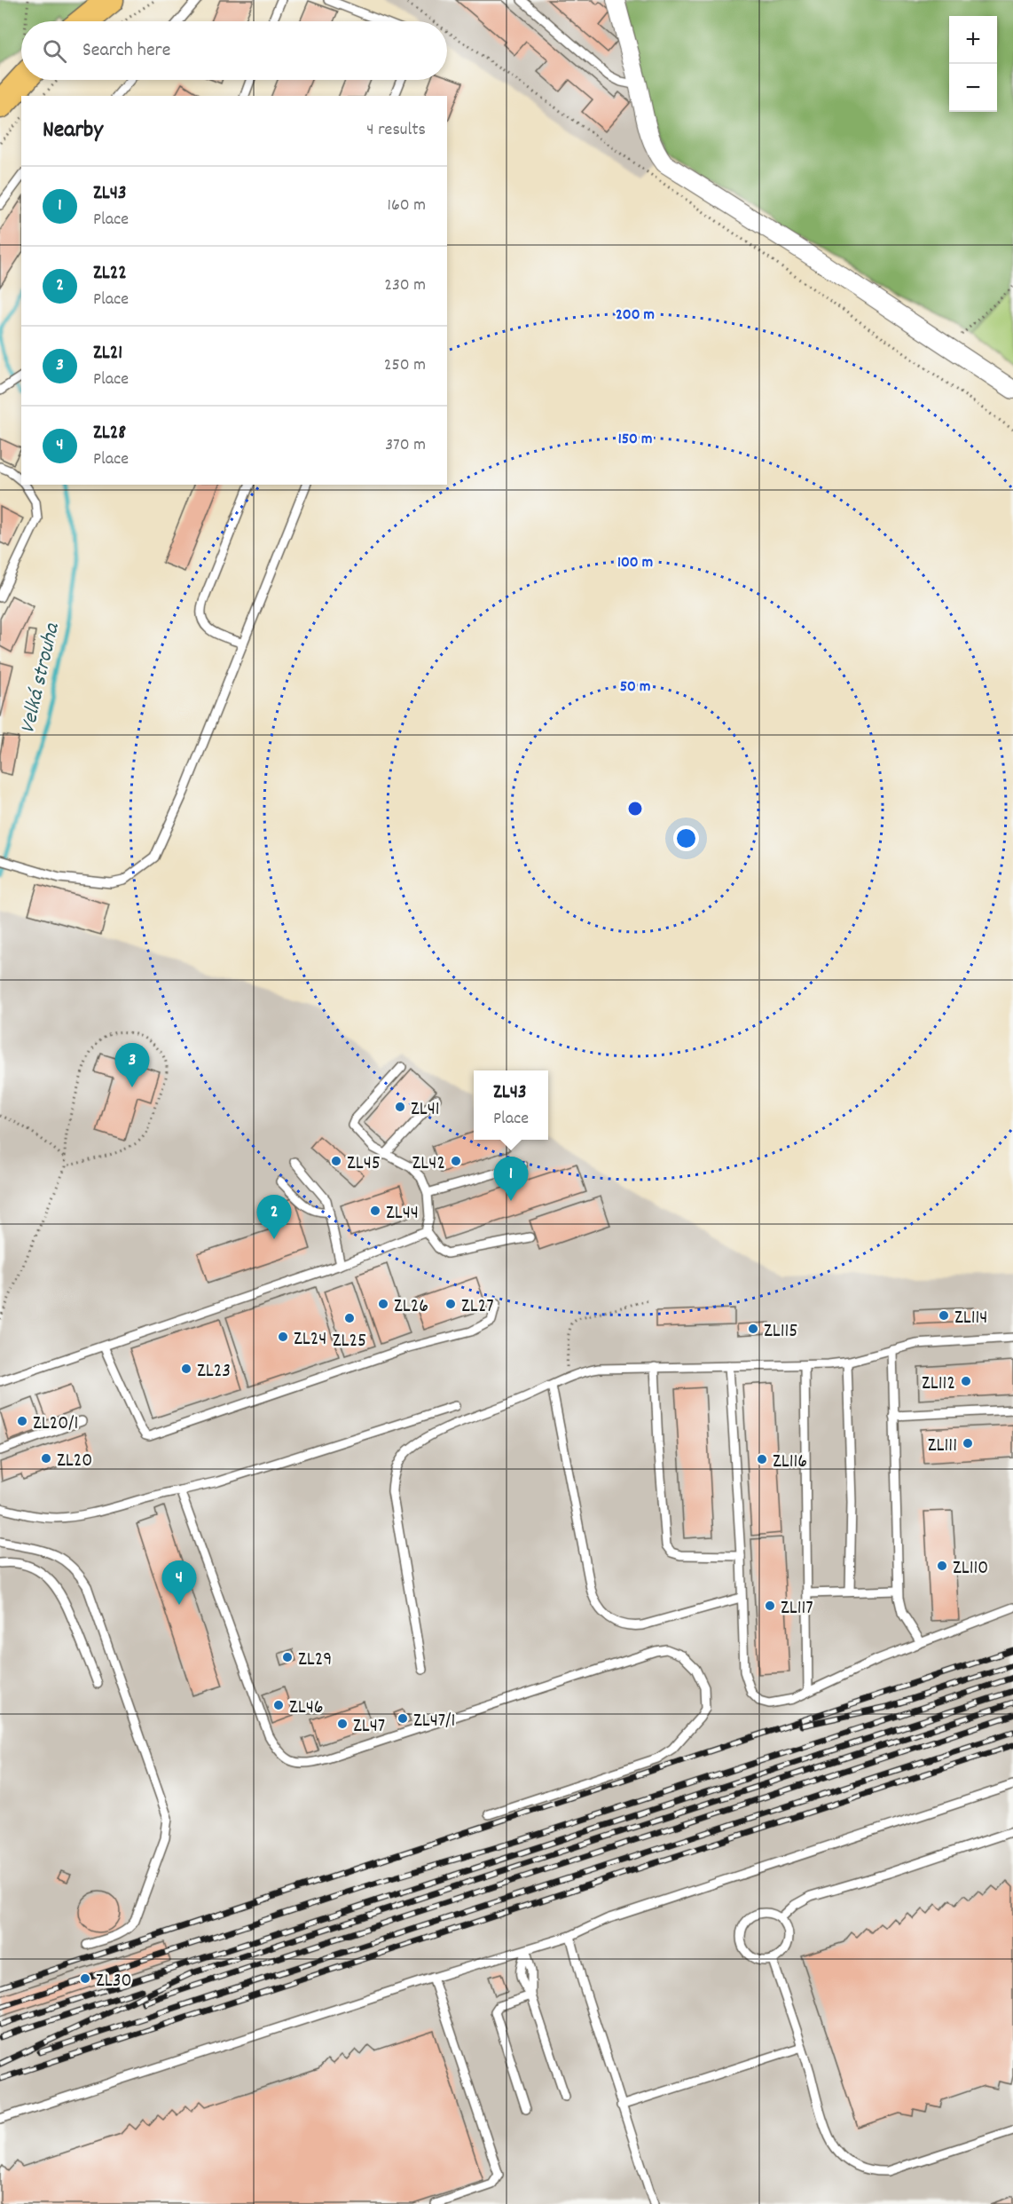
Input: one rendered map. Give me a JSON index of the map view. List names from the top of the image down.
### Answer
{
  "water": ["Velká strouha"],
  "places": [
    "ZL41",
    "ZL45",
    "ZL42",
    "ZL44",
    "ZL26",
    "ZL27",
    "ZL114",
    "ZL25",
    "ZL115",
    "ZL24",
    "ZL23",
    "ZL112",
    "ZL20/1",
    "ZL111",
    "ZL20",
    "ZL116",
    "ZL110",
    "ZL117",
    "ZL29",
    "ZL46",
    "ZL47/1",
    "ZL47",
    "ZL30"
  ],
  "page": {
    "map_buttons": ["+", "−"],
    "search": "Search here",
    "heading": ["Nearby", "4 results"],
    "list": [
      {
        "mark": "1",
        "name": "ZL43",
        "note": "Place",
        "value": "160 m"
      },
      {
        "mark": "2",
        "name": "ZL22",
        "note": "Place",
        "value": "230 m"
      },
      {
        "mark": "3",
        "name": "ZL21",
        "note": "Place",
        "value": "250 m"
      },
      {
        "mark": "4",
        "name": "ZL28",
        "note": "Place",
        "value": "370 m"
      }
    ],
    "pins": [
      "3",
      "1",
      "2",
      "4"
    ],
    "popup": ["ZL43", "Place"]
  },
  "rings": [
    "200 m",
    "150 m",
    "100 m",
    "50 m"
  ]
}
